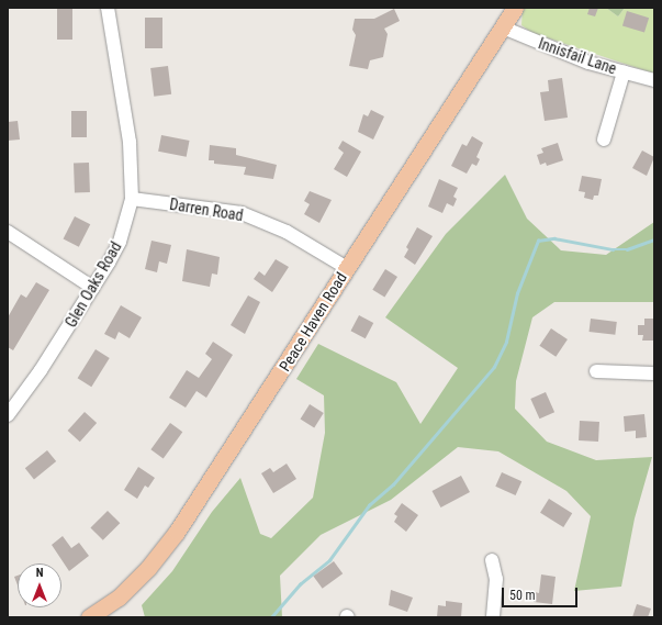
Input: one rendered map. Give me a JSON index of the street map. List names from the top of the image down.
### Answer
{
  "streets": {
    "main road": ["Peace Haven Road"],
    "street": ["Innisfail Lane", "Darren Road", "Glen Oaks Road"]
  },
  "crossings": [
    ["Innisfail Lane", "Peace Haven Road"],
    ["Darren Road", "Glen Oaks Road"],
    ["Darren Road", "Peace Haven Road"]
  ],
  "scale_bar": "50 m",
  "north": "top"
}
